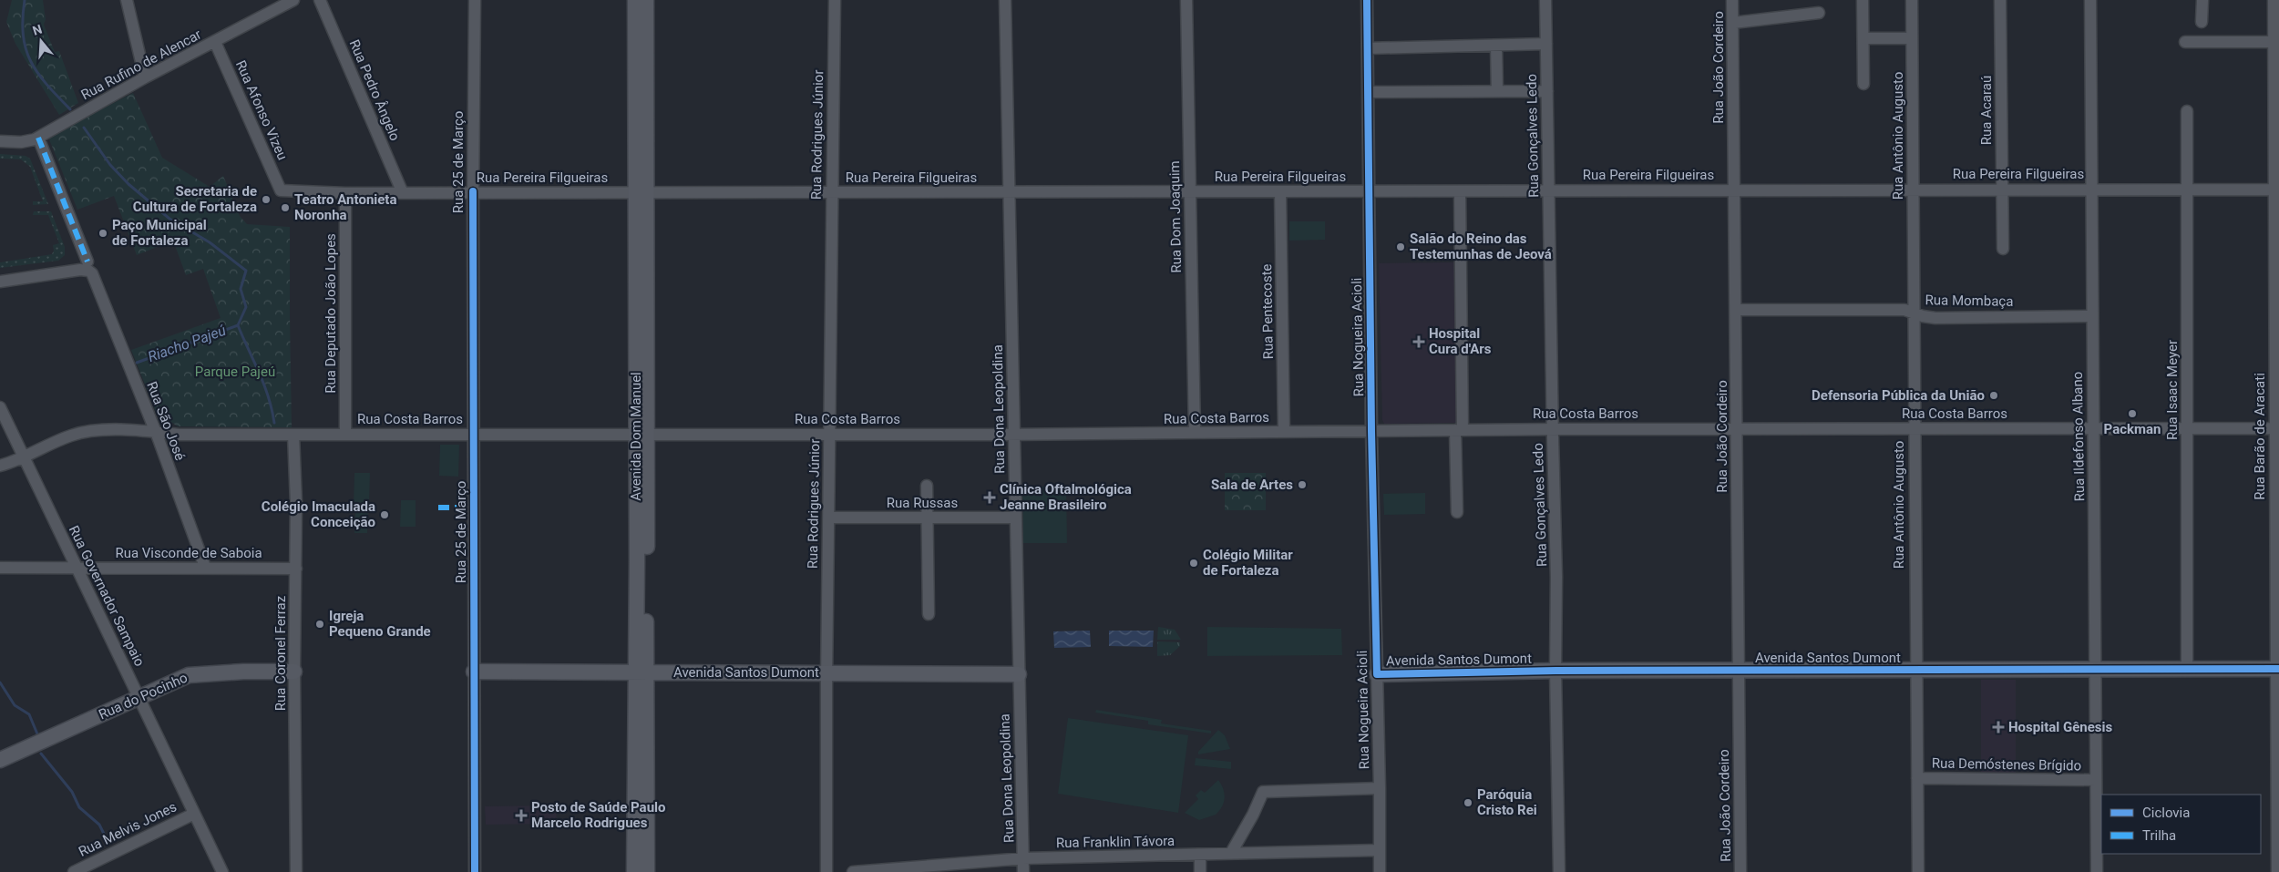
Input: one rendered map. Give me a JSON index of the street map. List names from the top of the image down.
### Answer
{
  "streets": {
    "main road": ["Avenida Dom Manuel", "Avenida Santos Dumont", "Rua do Pocinho"],
    "street": [
      "Rua Rufino de Alencar",
      "Rua João Cordeiro",
      "Rua Pedro Ângelo",
      "Rua Afonso Vizeu",
      "Rua Acaraú",
      "Rua Rodrigues Júnior",
      "Rua Gonçalves Ledo",
      "Rua Antônio Augusto",
      "Rua 25 de Março",
      "Rua Pereira Filgueiras",
      "Rua Dom Joaquim",
      "Rua Mombaça",
      "Rua Pentecoste",
      "Rua Deputado João Lopes",
      "Rua Nogueira Acioli",
      "Rua Isaac Meyer",
      "Rua Dona Leopoldina",
      "Rua Costa Barros",
      "Rua São José",
      "Rua Ildefonso Albano",
      "Rua Barão de Aracati",
      "Rua Russas",
      "Rua Visconde de Saboia",
      "Rua Governador Sampaio",
      "Rua Coronel Ferraz",
      "Rua Demóstenes Brígido",
      "Rua Melvis Jones",
      "Rua Franklin Távora"
    ]
  },
  "crossings": [
    ["Rua Rufino de Alencar", "Rua Afonso Vizeu"],
    ["Rua João Cordeiro", "Rua Pereira Filgueiras"],
    ["Rua João Cordeiro", "Rua Mombaça"],
    ["Rua João Cordeiro", "Rua Costa Barros"],
    ["Rua João Cordeiro", "Avenida Santos Dumont"],
    ["Rua Pedro Ângelo", "Rua Pereira Filgueiras"],
    ["Rua Afonso Vizeu", "Rua Pereira Filgueiras"],
    ["Rua Acaraú", "Rua Pereira Filgueiras"],
    ["Rua Rodrigues Júnior", "Rua Pereira Filgueiras"],
    ["Rua Rodrigues Júnior", "Rua Costa Barros"],
    ["Rua Rodrigues Júnior", "Rua Russas"],
    ["Rua Rodrigues Júnior", "Avenida Santos Dumont"],
    ["Rua Gonçalves Ledo", "Rua Pereira Filgueiras"],
    ["Rua Gonçalves Ledo", "Rua Costa Barros"],
    ["Rua Gonçalves Ledo", "Avenida Santos Dumont"],
    ["Rua Antônio Augusto", "Rua Pereira Filgueiras"],
    ["Rua Antônio Augusto", "Rua Mombaça"],
    ["Rua Antônio Augusto", "Rua Costa Barros"],
    ["Rua Antônio Augusto", "Avenida Santos Dumont"],
    ["Rua Antônio Augusto", "Rua Demóstenes Brígido"],
    ["Rua 25 de Março", "Rua Pereira Filgueiras"],
    ["Rua 25 de Março", "Rua Costa Barros"],
    ["Rua 25 de Março", "Avenida Santos Dumont"],
    ["Rua Pereira Filgueiras", "Rua Dom Joaquim"],
    ["Rua Pereira Filgueiras", "Rua Pentecoste"],
    ["Rua Pereira Filgueiras", "Rua Deputado João Lopes"],
    ["Rua Pereira Filgueiras", "Rua Nogueira Acioli"],
    ["Rua Pereira Filgueiras", "Rua Isaac Meyer"],
    ["Rua Pereira Filgueiras", "Rua Dona Leopoldina"],
    ["Rua Pereira Filgueiras", "Avenida Dom Manuel"],
    ["Rua Pereira Filgueiras", "Rua Ildefonso Albano"],
    ["Rua Pereira Filgueiras", "Rua Barão de Aracati"],
    ["Rua Dom Joaquim", "Rua Costa Barros"],
    ["Rua Mombaça", "Rua Ildefonso Albano"],
    ["Rua Pentecoste", "Rua Costa Barros"],
    ["Rua Deputado João Lopes", "Rua Costa Barros"],
    ["Rua Nogueira Acioli", "Rua Costa Barros"],
    ["Rua Nogueira Acioli", "Avenida Santos Dumont"],
    ["Rua Nogueira Acioli", "Rua Franklin Távora"],
    ["Rua Isaac Meyer", "Rua Costa Barros"],
    ["Rua Isaac Meyer", "Avenida Santos Dumont"],
    ["Rua Dona Leopoldina", "Rua Costa Barros"],
    ["Rua Dona Leopoldina", "Rua Russas"],
    ["Rua Dona Leopoldina", "Avenida Santos Dumont"],
    ["Rua Dona Leopoldina", "Rua Franklin Távora"],
    ["Rua Costa Barros", "Rua São José"],
    ["Rua Costa Barros", "Avenida Dom Manuel"],
    ["Rua Costa Barros", "Rua Ildefonso Albano"],
    ["Rua Costa Barros", "Rua Barão de Aracati"],
    ["Rua Costa Barros", "Rua Governador Sampaio"],
    ["Rua Costa Barros", "Rua Coronel Ferraz"],
    ["Rua São José", "Rua Visconde de Saboia"],
    ["Avenida Dom Manuel", "Avenida Santos Dumont"],
    ["Rua Ildefonso Albano", "Avenida Santos Dumont"],
    ["Rua Ildefonso Albano", "Rua Demóstenes Brígido"],
    ["Rua Barão de Aracati", "Avenida Santos Dumont"],
    ["Rua Visconde de Saboia", "Rua Governador Sampaio"],
    ["Rua Visconde de Saboia", "Rua Coronel Ferraz"],
    ["Rua Governador Sampaio", "Rua do Pocinho"],
    ["Rua Governador Sampaio", "Rua Melvis Jones"],
    ["Rua Coronel Ferraz", "Rua do Pocinho"]
  ],
  "water": ["Riacho Pajeú"],
  "parks": ["Parque Pajeú"],
  "places": {
    "other": [
      "Secretaria de Cultura de Fortaleza",
      "Teatro Antonieta Noronha",
      "Paço Municipal de Fortaleza",
      "Salão do Reino das Testemunhas de Jeová",
      "Defensoria Pública da União",
      "Packman",
      "Sala de Artes",
      "Colégio Imaculada Conceição",
      "Colégio Militar de Fortaleza",
      "Igreja Pequeno Grande",
      "Paróquia Cristo Rei"
    ],
    "health": [
      "Hospital Cura d'Ars",
      "Clínica Oftalmológica Jeanne Brasileiro",
      "Hospital Gênesis",
      "Posto de Saúde Paulo Marcelo Rodrigues"
    ]
  },
  "legend": ["Ciclovia", "Trilha"],
  "north": "top"
}
